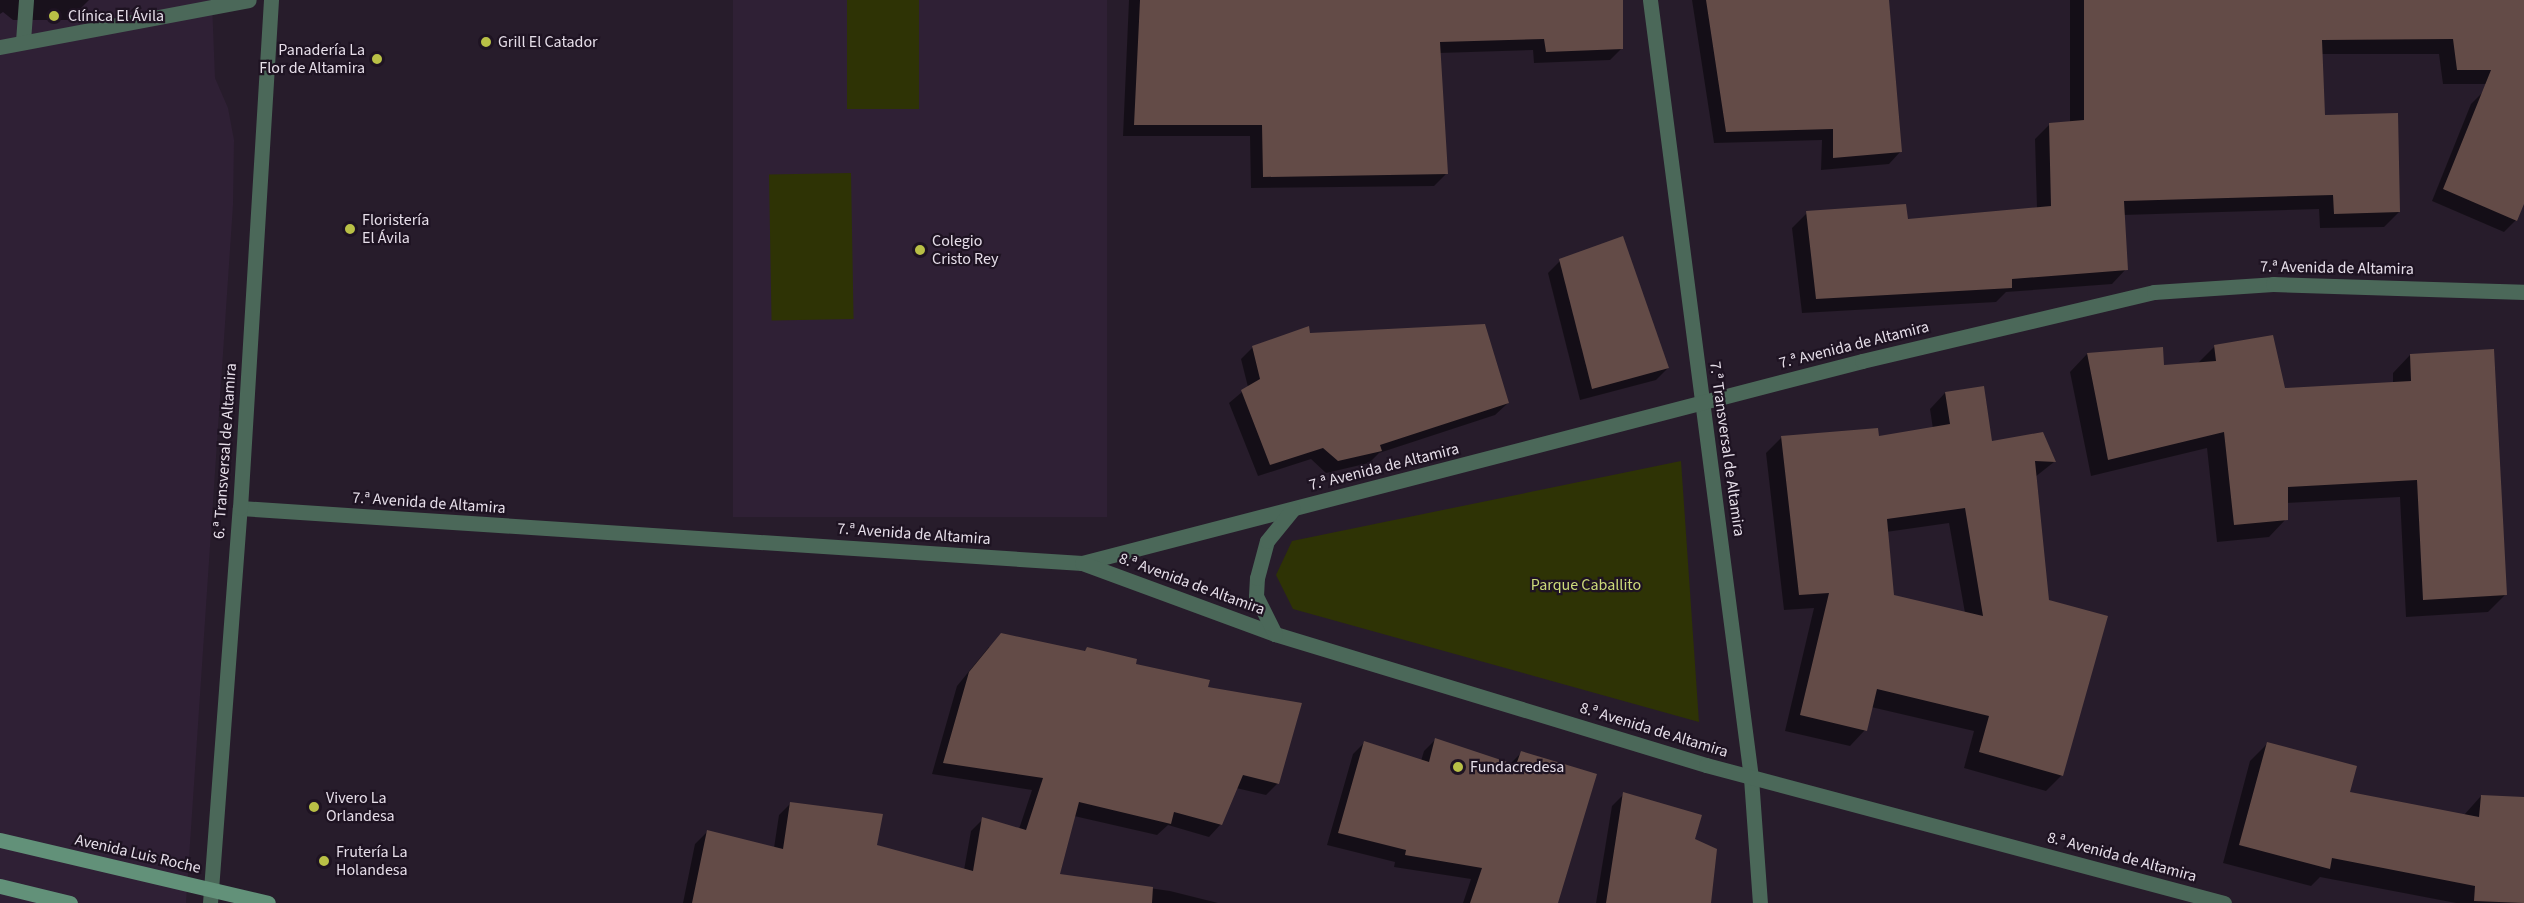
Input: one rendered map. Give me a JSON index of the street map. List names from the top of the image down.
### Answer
{
  "streets": {
    "main road": ["Avenida Luis Roche"],
    "street": [
      "7.ª Avenida de Altamira",
      "7.ª Transversal de Altamira",
      "6.ª Transversal de Altamira",
      "8.ª Avenida de Altamira"
    ]
  },
  "crossings": [
    ["7.ª Avenida de Altamira", "7.ª Transversal de Altamira"],
    ["7.ª Avenida de Altamira", "6.ª Transversal de Altamira"],
    ["7.ª Avenida de Altamira", "8.ª Avenida de Altamira"],
    ["7.ª Transversal de Altamira", "8.ª Avenida de Altamira"],
    ["6.ª Transversal de Altamira", "Avenida Luis Roche"]
  ],
  "parks": ["Parque Caballito"],
  "places": [
    "Clínica El Ávila",
    "Grill El Catador",
    "Panadería La Flor de Altamira",
    "Floristería El Ávila",
    "Colegio Cristo Rey",
    "Fundacredesa",
    "Vivero La Orlandesa",
    "Frutería La Holandesa"
  ]
}
